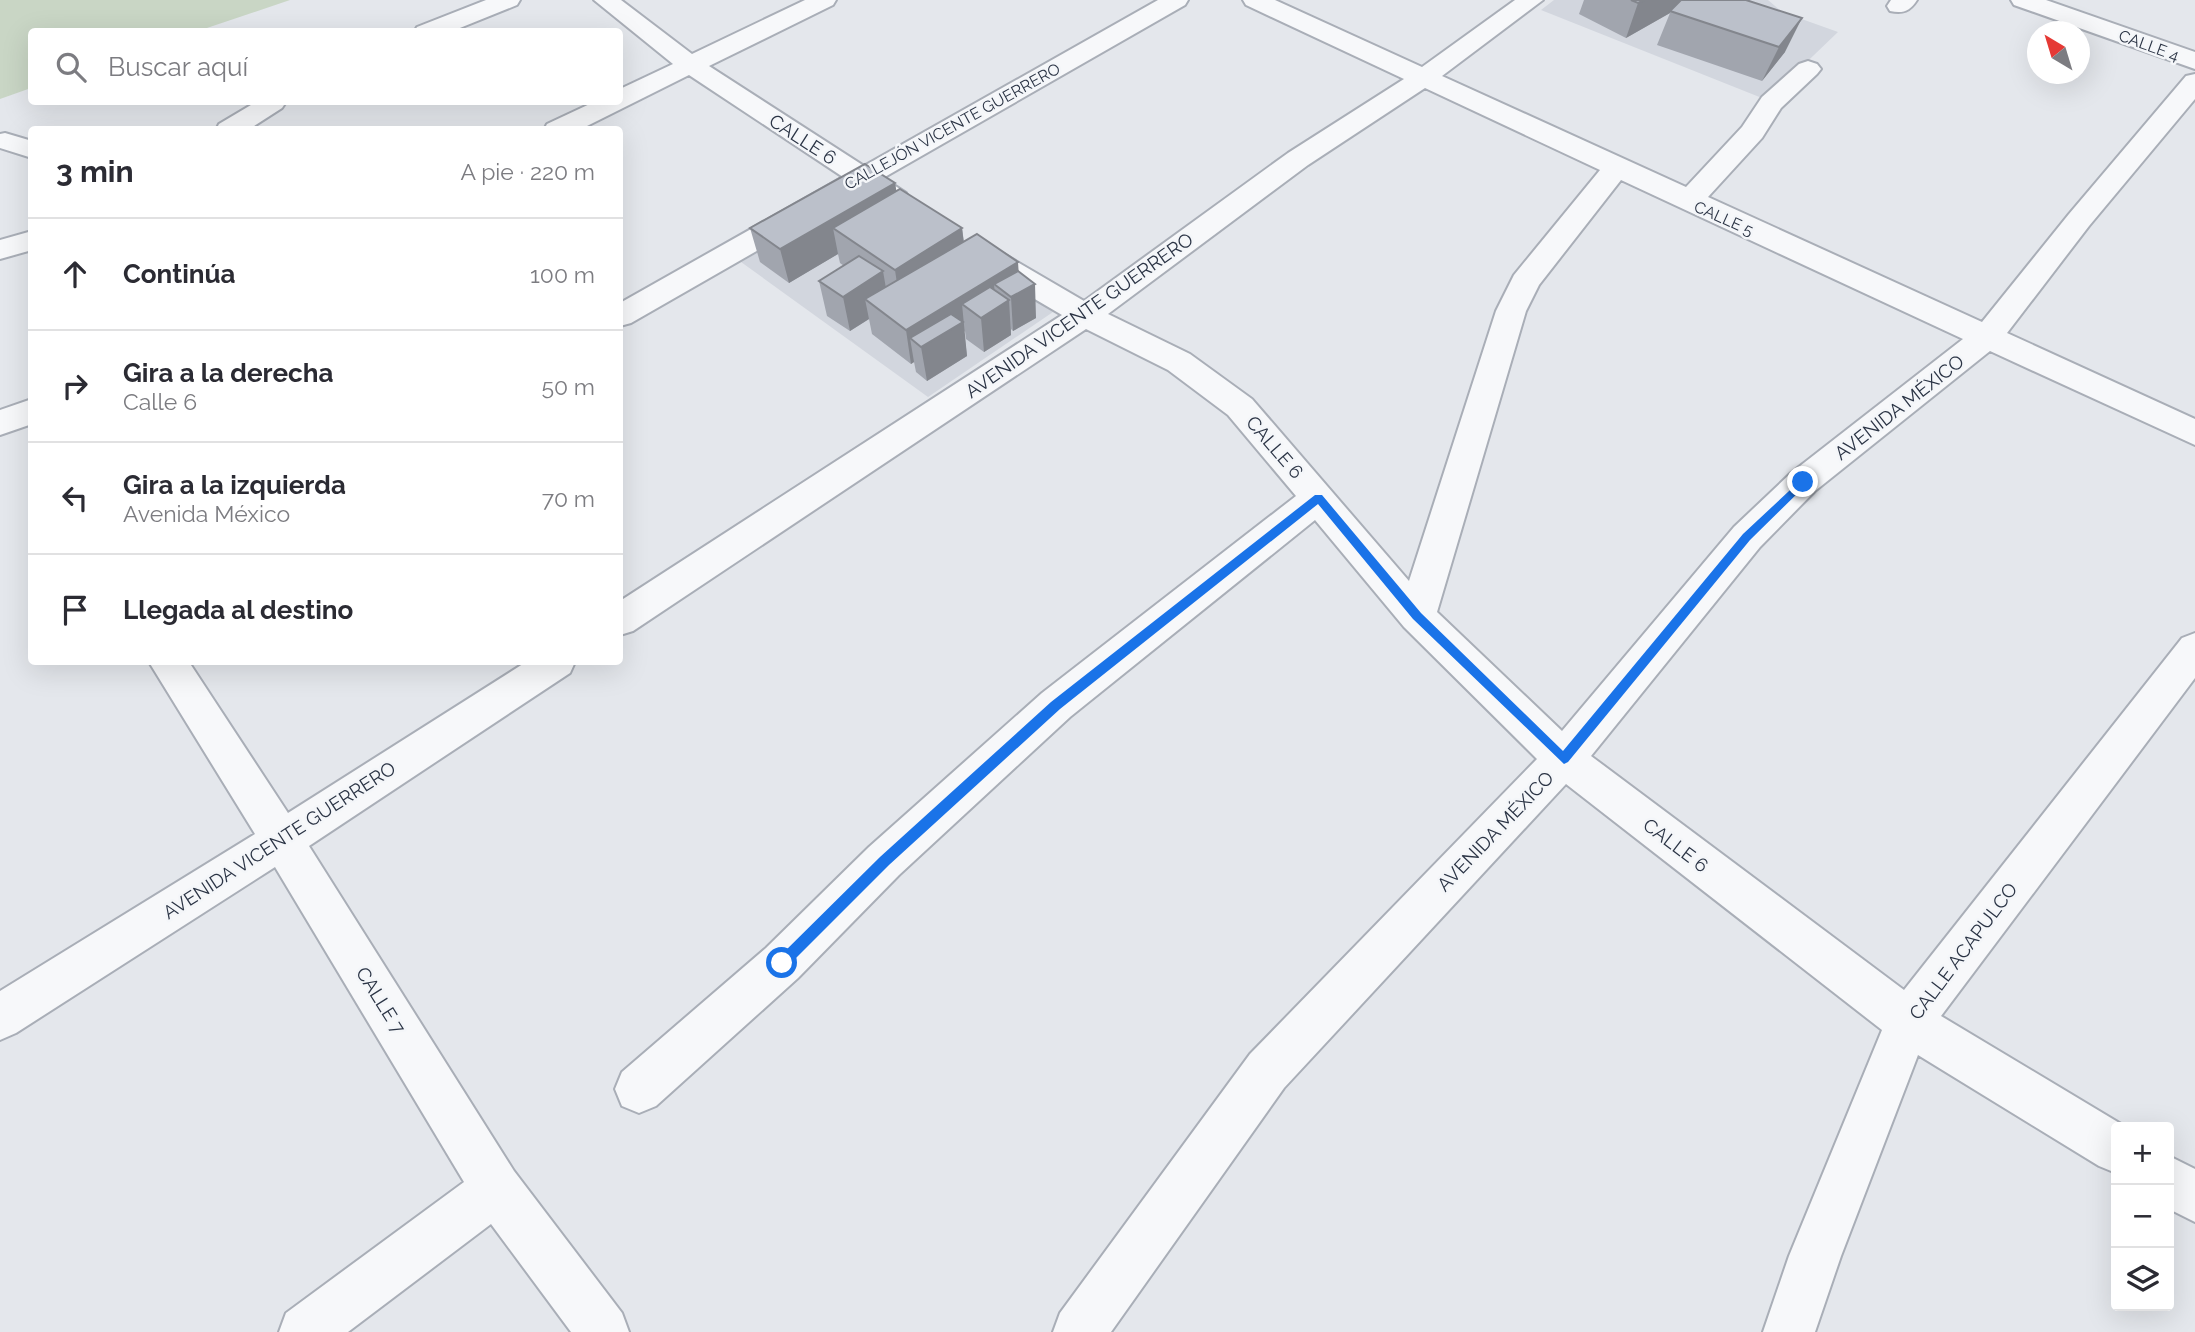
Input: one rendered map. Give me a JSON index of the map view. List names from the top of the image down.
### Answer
{
  "streets": {
    "street": [
      "CALLE 4",
      "CALLEJÓN VICENTE GUERRERO",
      "CALLE 6",
      "CALLE 5",
      "AVENIDA VICENTE GUERRERO",
      "AVENIDA MÉXICO",
      "CALLE ACAPULCO",
      "CALLE 7"
    ]
  },
  "crossings": [
    ["CALLEJÓN VICENTE GUERRERO", "CALLE 6"],
    ["CALLE 6", "AVENIDA VICENTE GUERRERO"],
    ["CALLE 6", "AVENIDA MÉXICO"],
    ["CALLE 6", "CALLE ACAPULCO"],
    ["CALLE 5", "AVENIDA VICENTE GUERRERO"],
    ["CALLE 5", "AVENIDA MÉXICO"],
    ["AVENIDA VICENTE GUERRERO", "CALLE 7"]
  ],
  "north": "top left",
  "page": {
    "search": "Buscar aquí",
    "heading": ["3 min", "A pie · 220 m"],
    "list": [
      ["Continúa", "100 m"],
      ["Gira a la derecha", "Calle 6", "50 m"],
      ["Gira a la izquierda", "Avenida México", "70 m"],
      "Llegada al destino"
    ],
    "map_buttons": ["+", "−"]
  }
}
